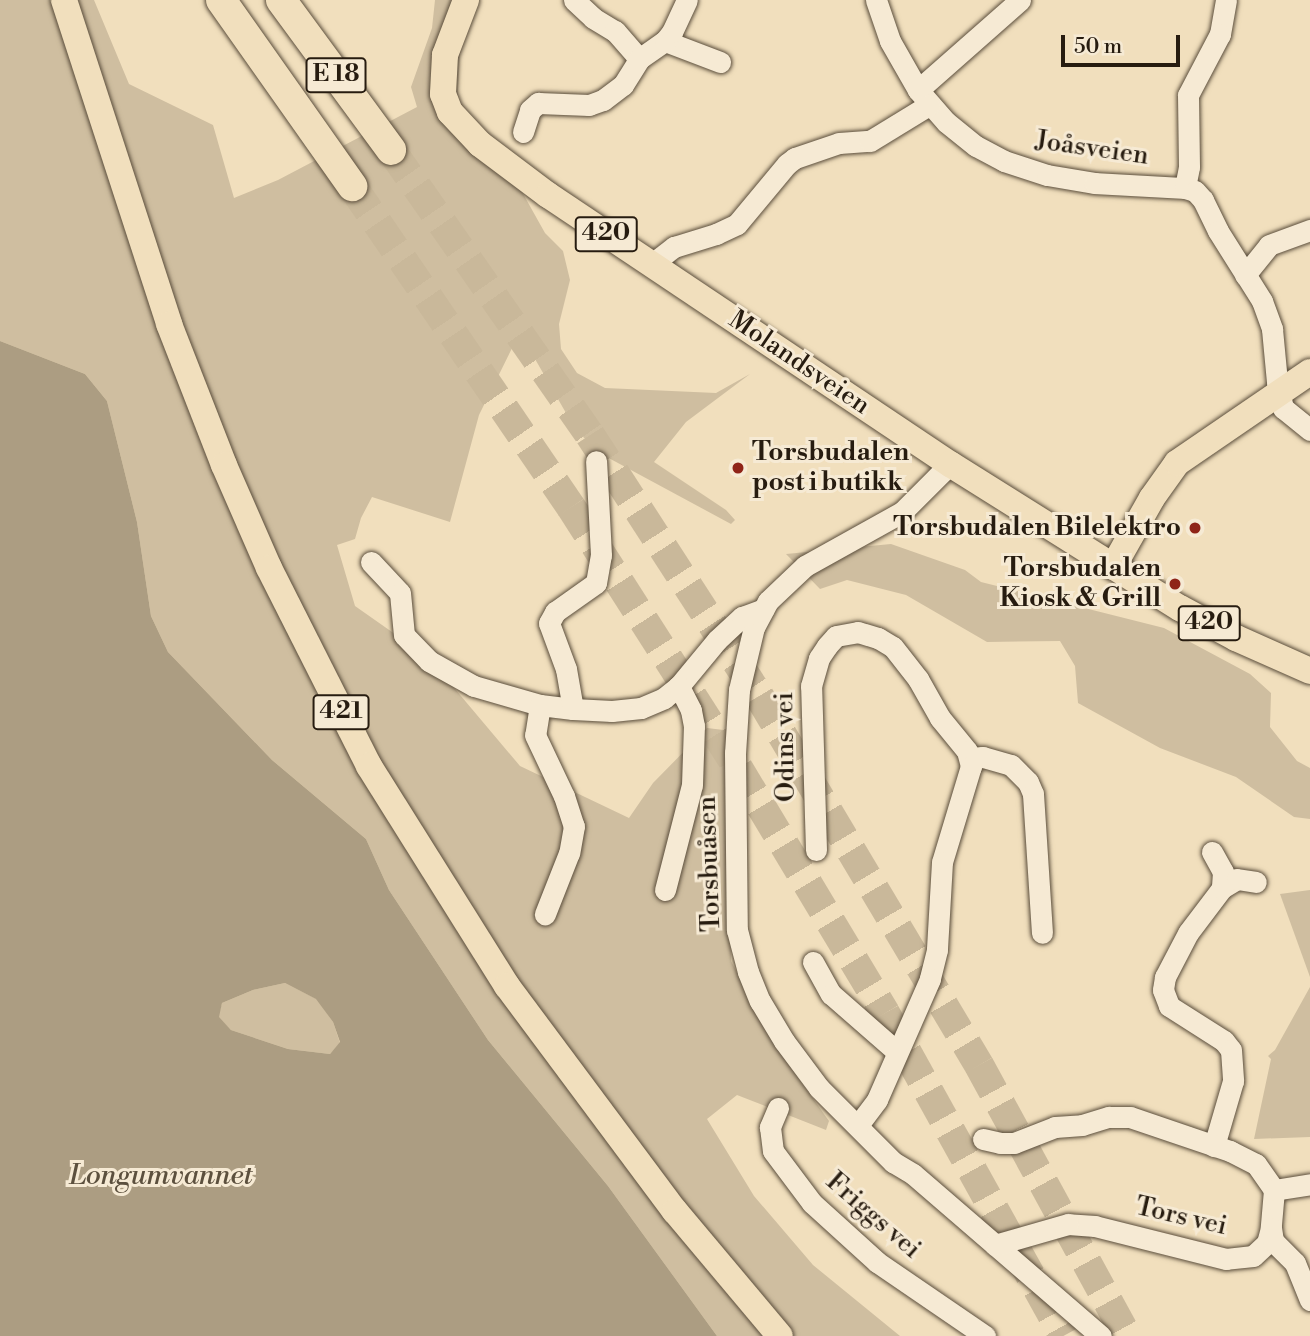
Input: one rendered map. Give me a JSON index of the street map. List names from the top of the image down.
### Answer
{
  "streets": {
    "highway": ["E 18"],
    "main road": ["420", "Molandsveien", "421"],
    "street": [
      "Joåsveien",
      "Odins vei",
      "Torsbuåsen",
      "Friggs vei",
      "Tors vei"
    ]
  },
  "crossings": [
    ["Molandsveien", "Torsbuåsen"],
    ["Torsbuåsen", "Tors vei"]
  ],
  "water": ["Longumvannet"],
  "places": ["Torsbudalen post i butikk", "Torsbudalen Bilelektro", "Torsbudalen Kiosk & Grill"],
  "scale_bar": "50 m"
}
